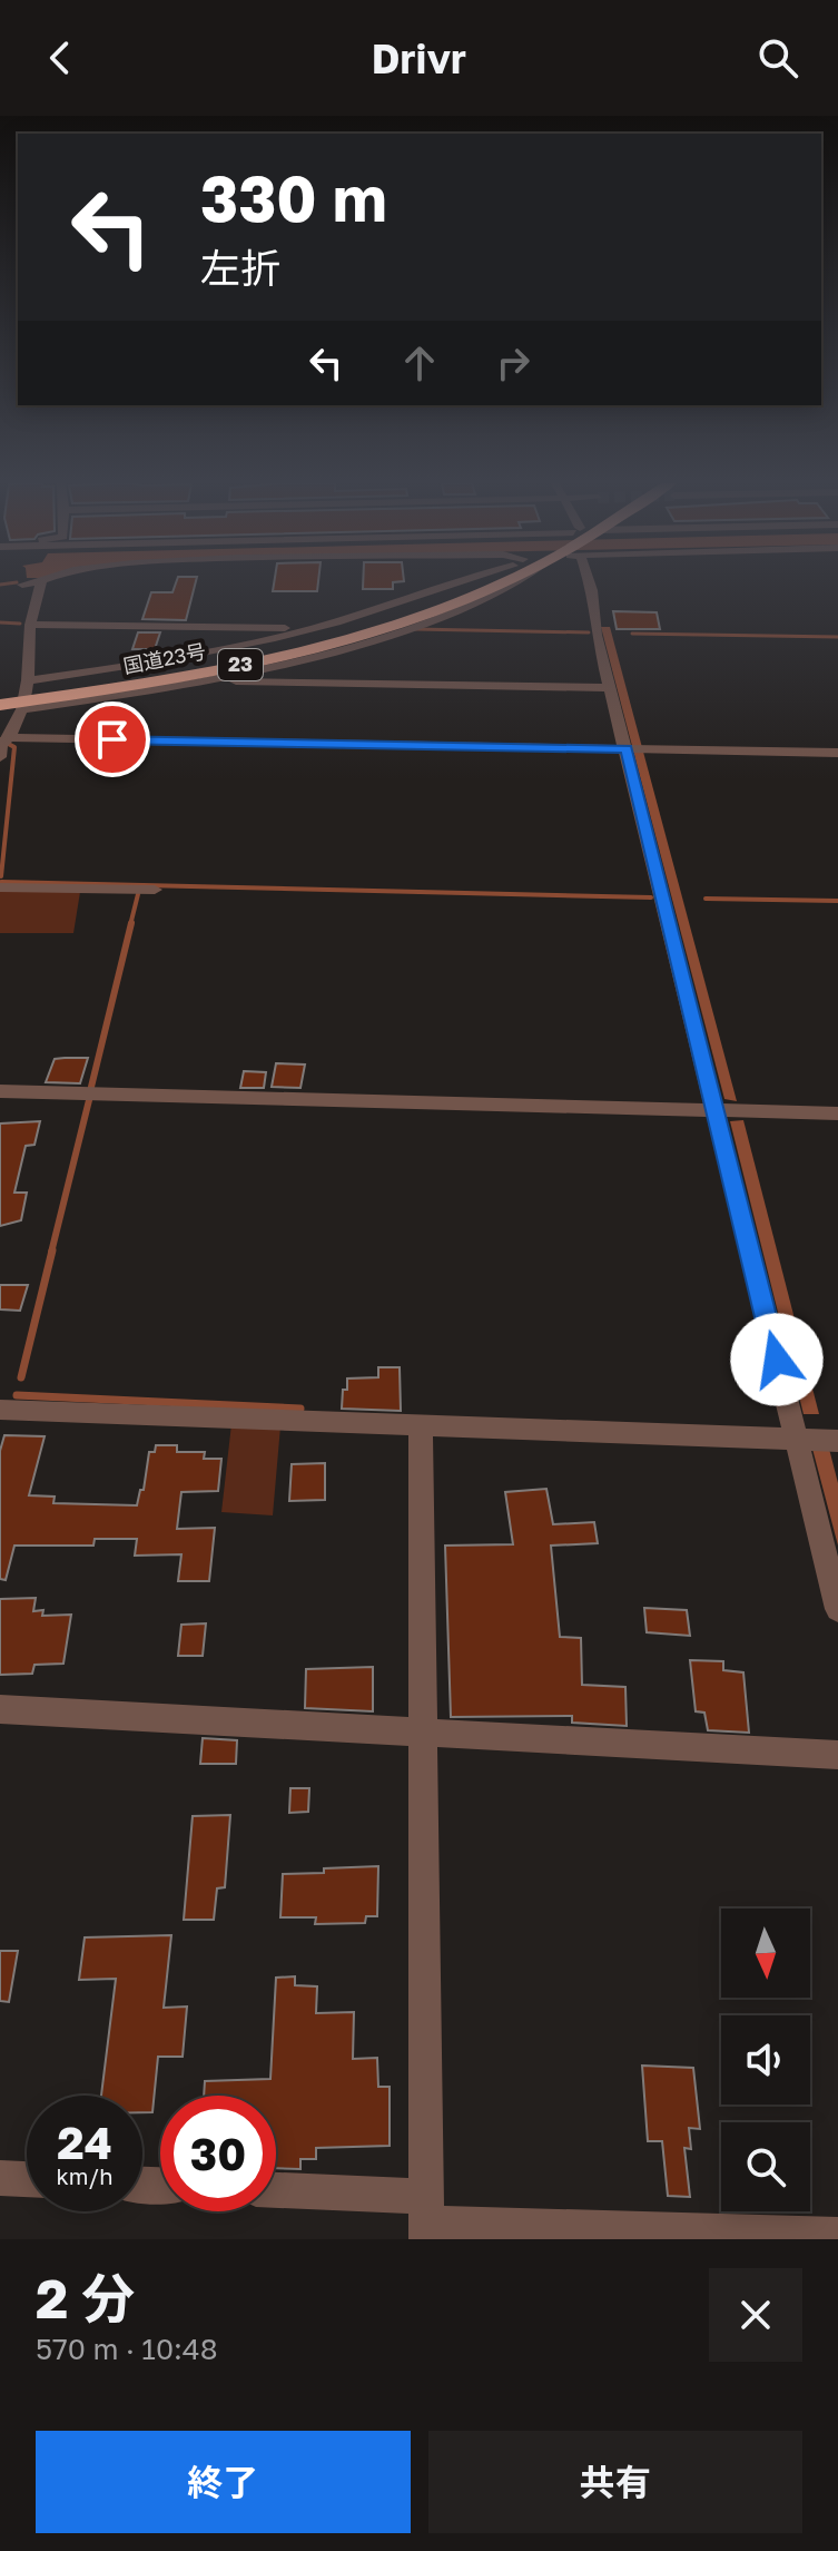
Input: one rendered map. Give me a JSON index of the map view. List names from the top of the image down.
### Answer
{
  "streets": {
    "highway": ["国道23号", "23"]
  },
  "north": "bottom",
  "page": {
    "header": "Drivr",
    "turn": ["330 m", "左折"],
    "speed": "24 km/h",
    "limit": "30",
    "heading": ["2 分", "570 m · 10:48"],
    "buttons": ["終了", "共有"]
  }
}
